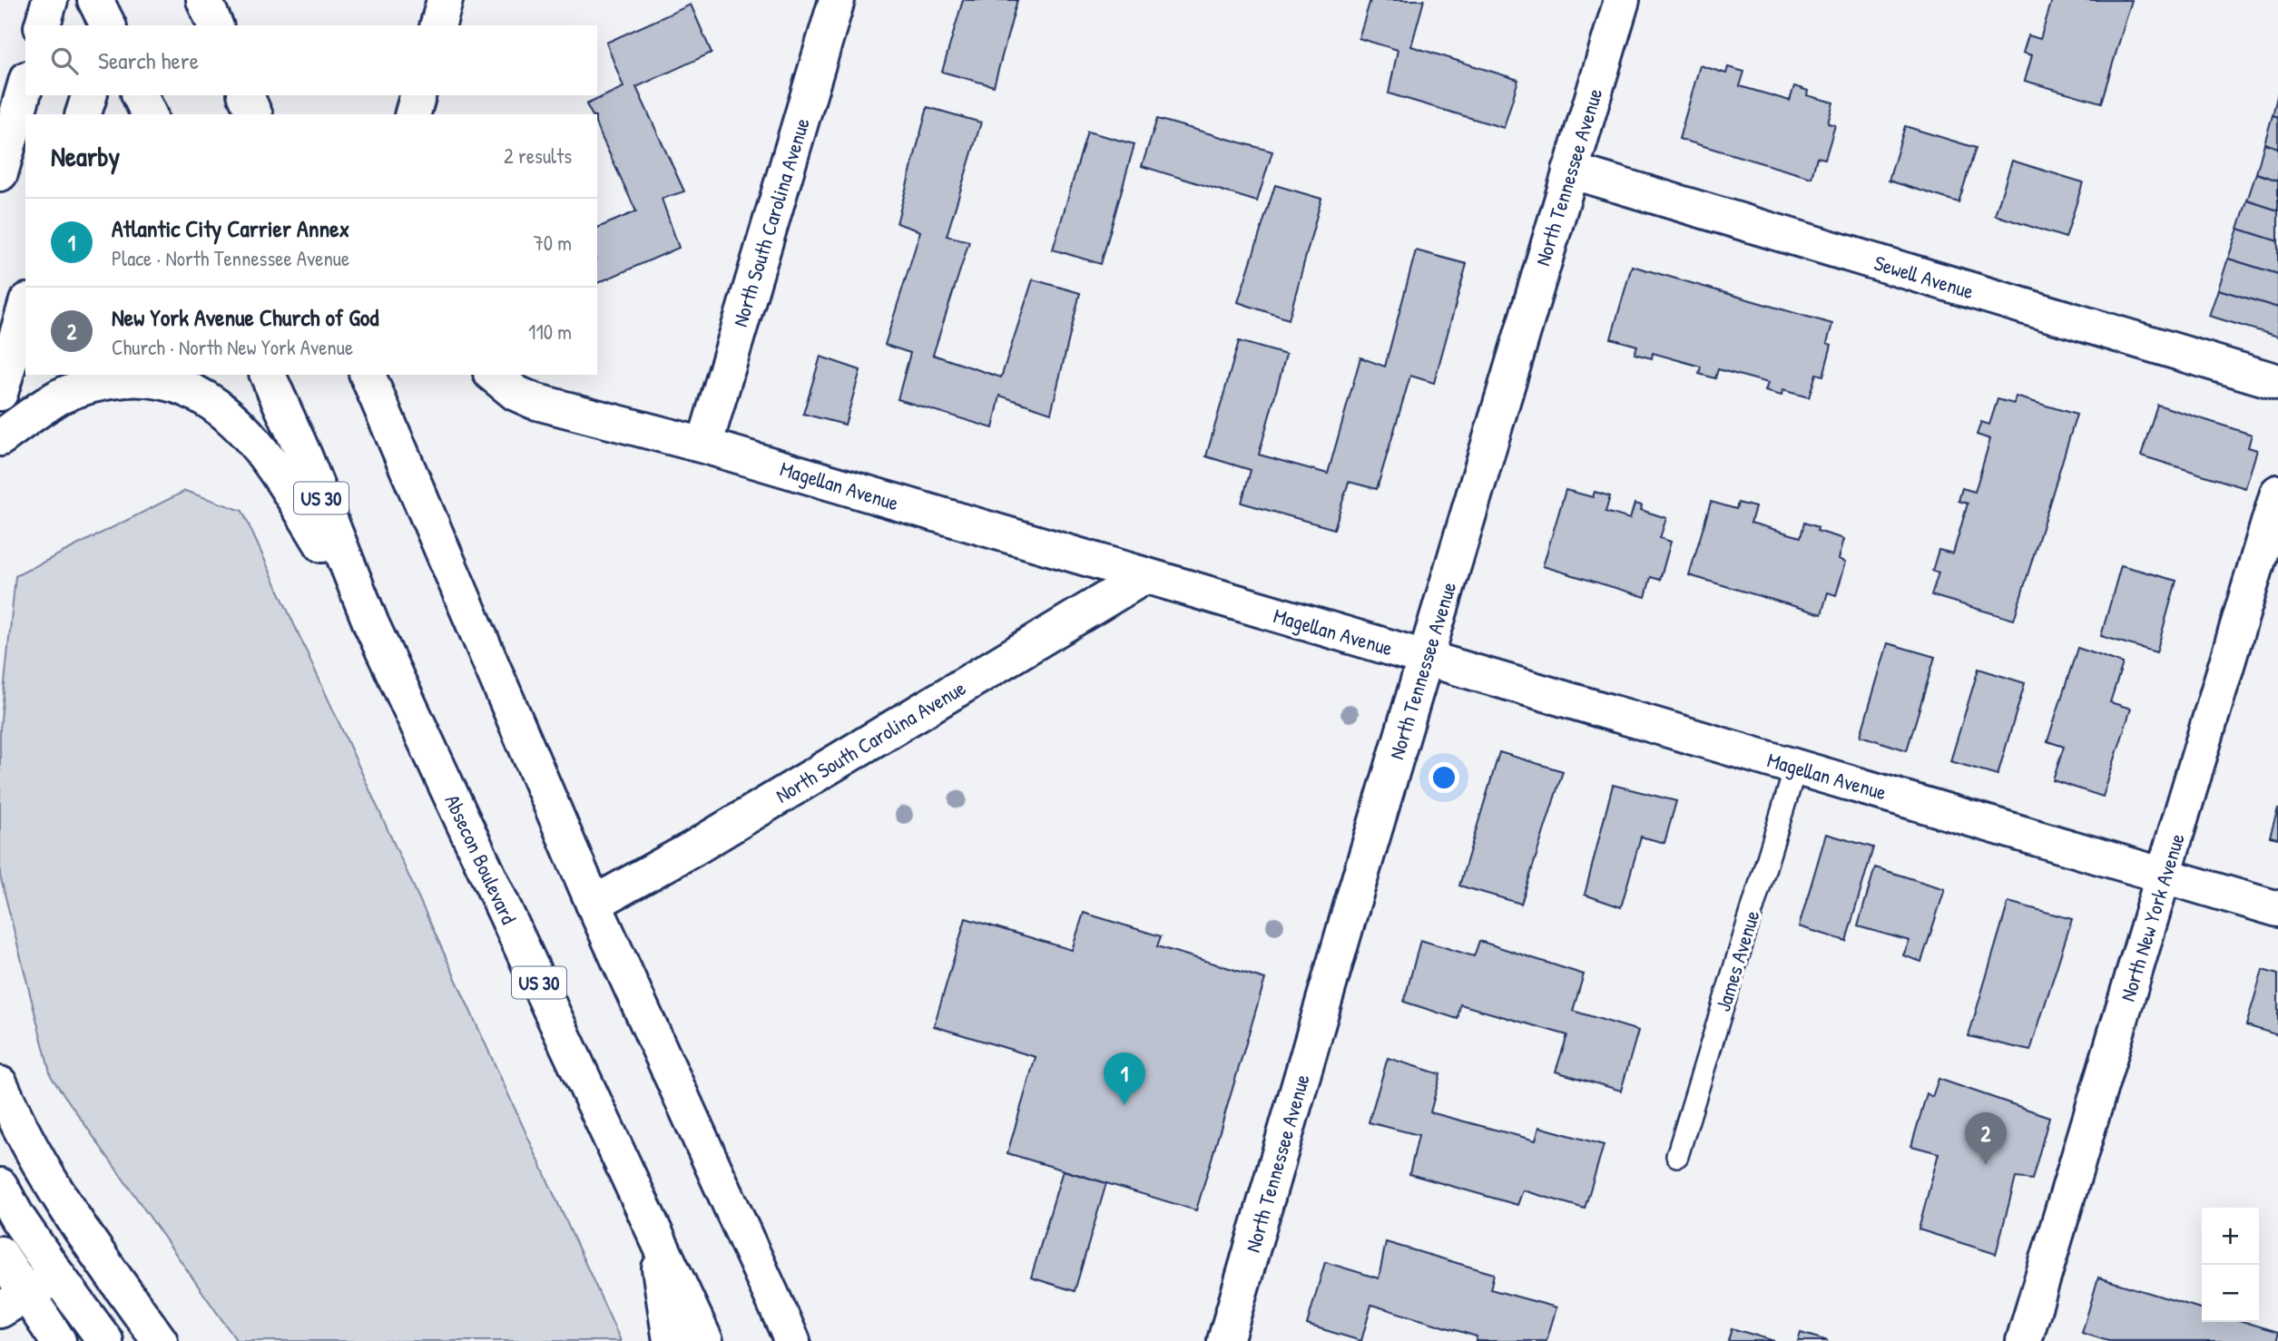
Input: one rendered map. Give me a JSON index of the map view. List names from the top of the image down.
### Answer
{
  "streets": {
    "main road": [
      "North Tennessee Avenue",
      "North South Carolina Avenue",
      "Sewell Avenue",
      "Magellan Avenue",
      "US 30",
      "Absecon Boulevard",
      "North New York Avenue"
    ],
    "lane": ["James Avenue"]
  },
  "crossings": [
    ["North Tennessee Avenue", "Sewell Avenue"],
    ["North Tennessee Avenue", "Magellan Avenue"],
    ["North South Carolina Avenue", "Magellan Avenue"],
    ["Magellan Avenue", "North New York Avenue"],
    ["Magellan Avenue", "James Avenue"]
  ],
  "page": {
    "search": "Search here",
    "heading": ["Nearby", "2 results"],
    "list": [
      {
        "mark": "1",
        "name": "Atlantic City Carrier Annex",
        "note": "Place · North Tennessee Avenue",
        "value": "70 m"
      },
      {
        "mark": "2",
        "name": "New York Avenue Church of God",
        "note": "Church · North New York Avenue",
        "value": "110 m"
      }
    ],
    "pins": ["1", "2"],
    "map_buttons": ["+", "−"]
  }
}
